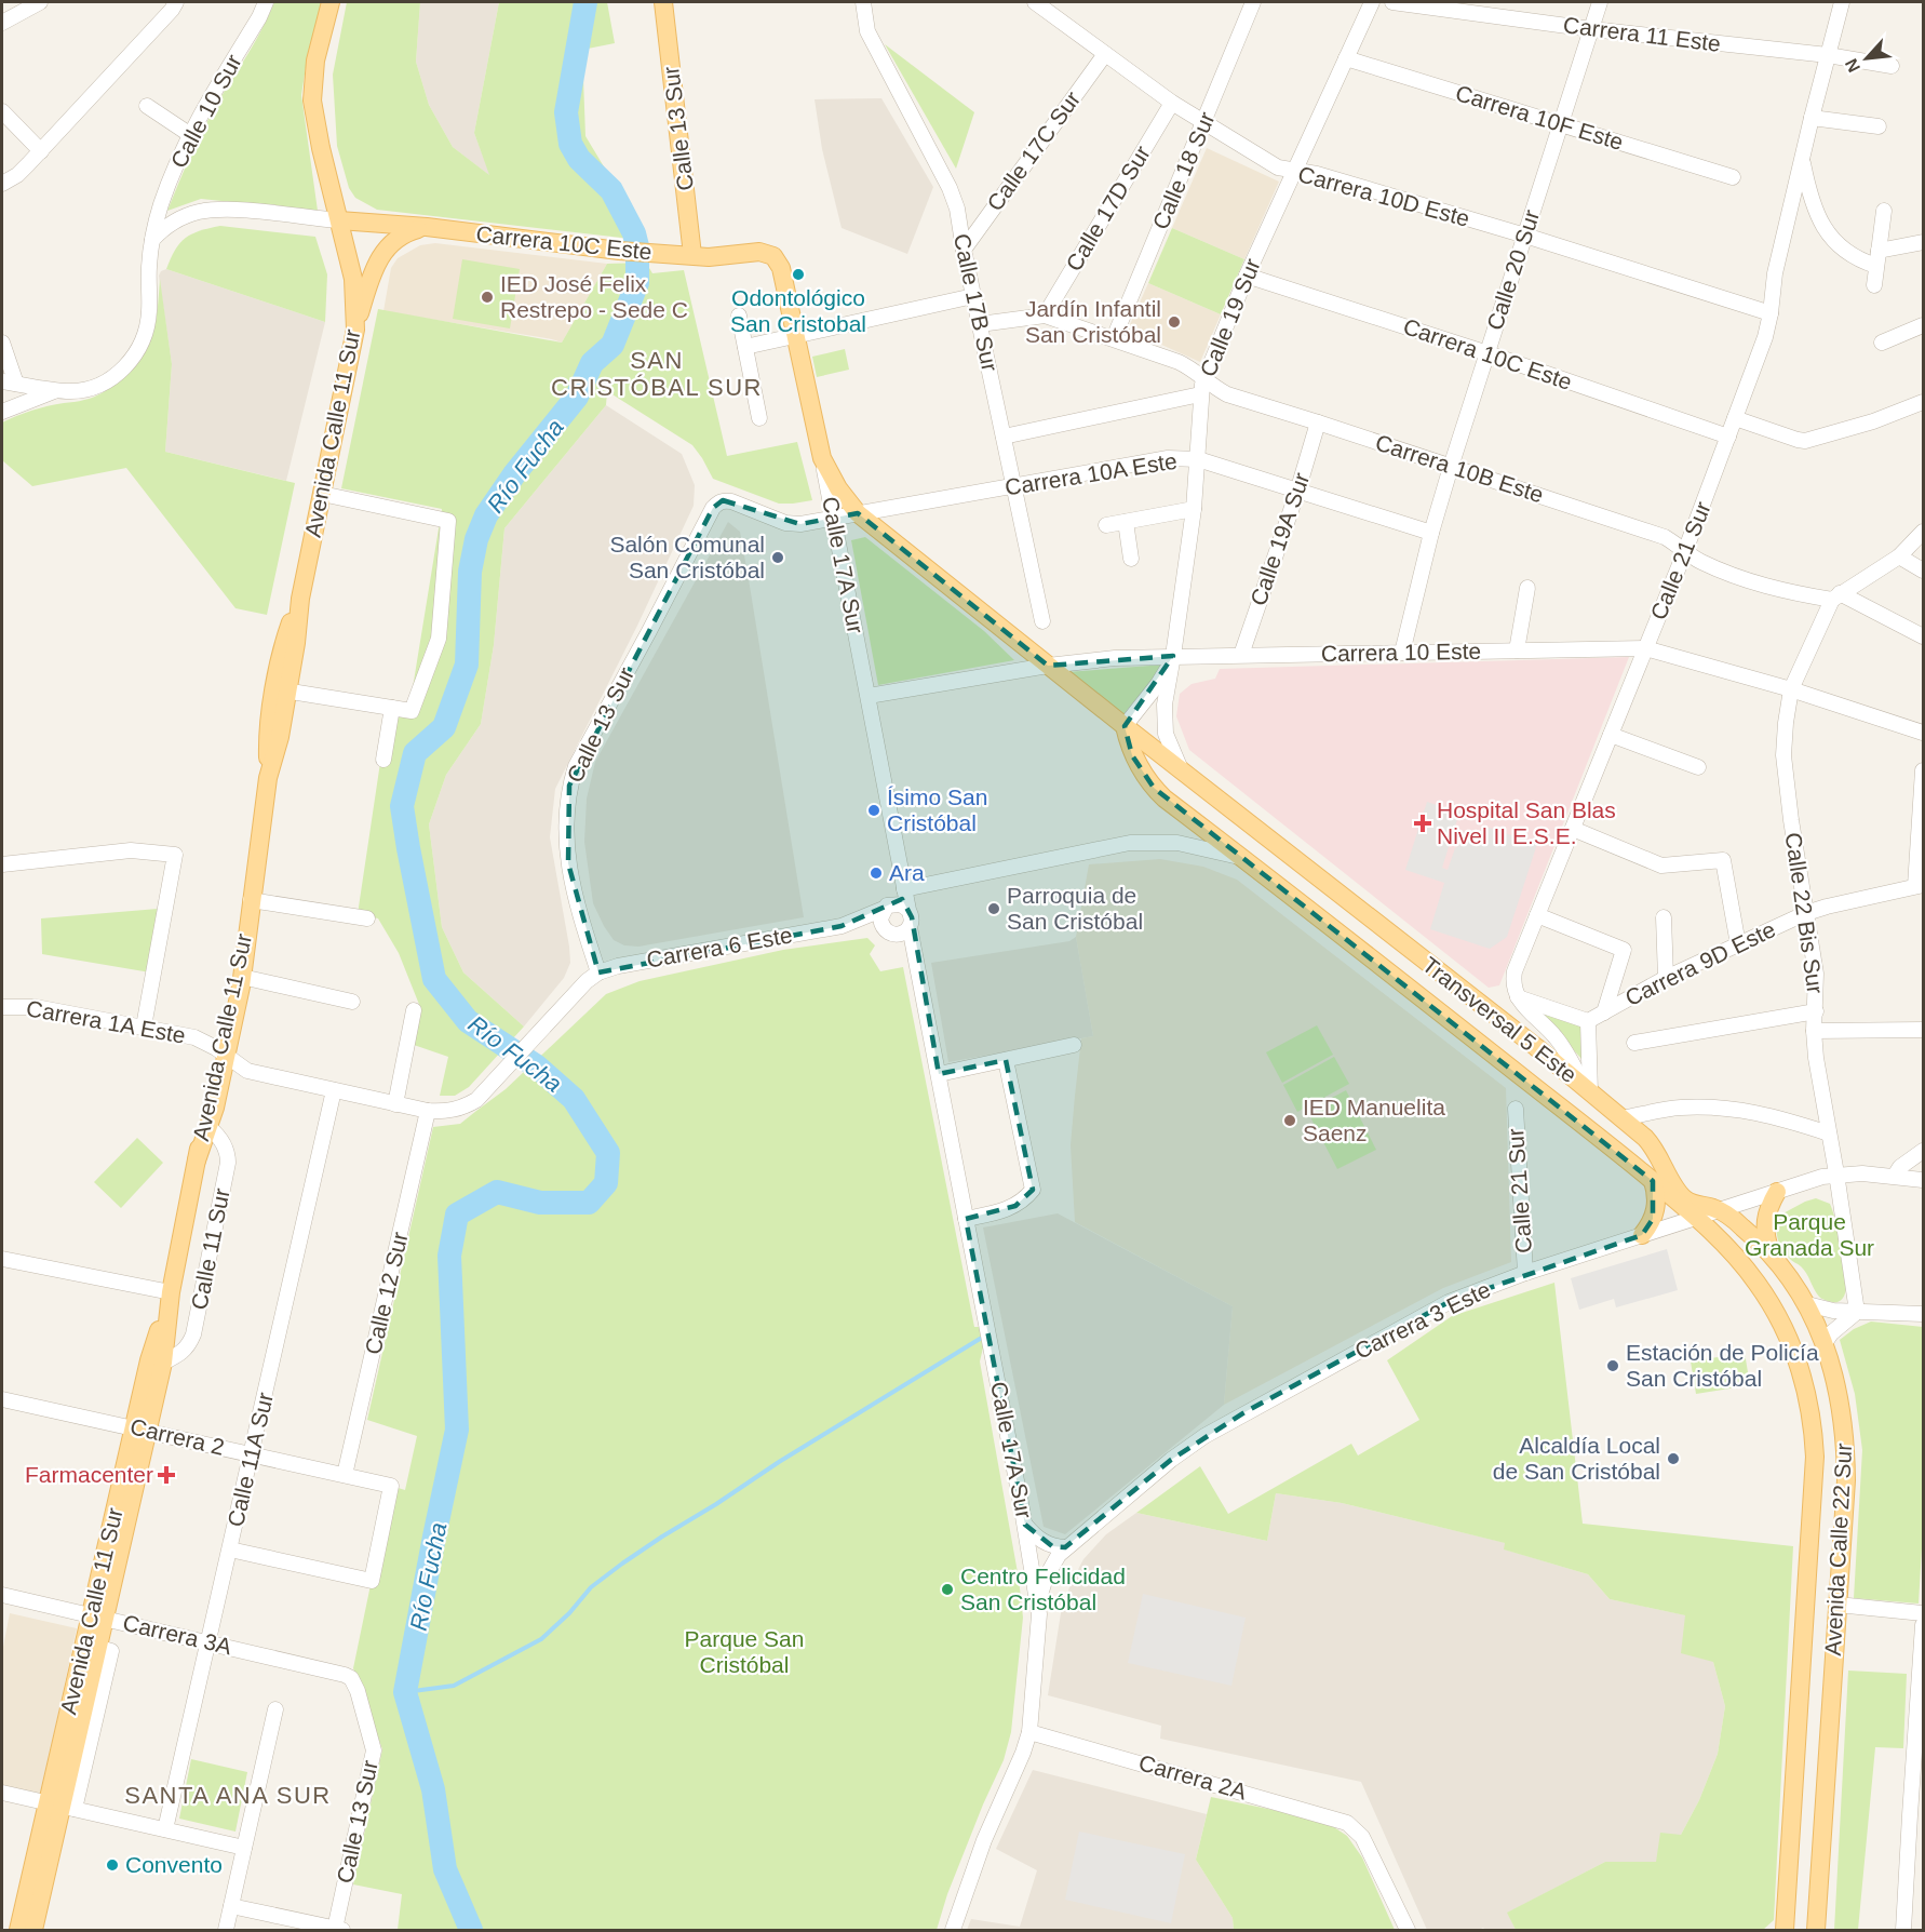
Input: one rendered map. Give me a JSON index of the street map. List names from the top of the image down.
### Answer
{
  "streets": {
    "main road": [
      "Calle 13 Sur",
      "Carrera 10C Este",
      "Avenida Calle 11 Sur",
      "Calle 17A Sur",
      "Transversal 5 Este",
      "Avenida Calle 22 Sur"
    ],
    "street": [
      "Carrera 11 Este",
      "Calle 10 Sur",
      "Carrera 10F Este",
      "Calle 17C Sur",
      "Calle 18 Sur",
      "Carrera 10D Este",
      "Calle 17D Sur",
      "Calle 20 Sur",
      "Calle 17B Sur",
      "Calle 19 Sur",
      "Carrera 10B Este",
      "Carrera 10A Este",
      "Calle 19A Sur",
      "Calle 21 Sur",
      "Carrera 10 Este",
      "Calle 22 Bis Sur",
      "Carrera 6 Este",
      "Carrera 9D Este",
      "Carrera 1A Este",
      "Calle 11 Sur",
      "Calle 12 Sur",
      "Carrera 3 Este",
      "Carrera 2",
      "Calle 11A Sur",
      "Carrera 3A",
      "Carrera 2A"
    ]
  },
  "crossings": [
    ["Carrera 11 Este", "Calle 20 Sur"],
    ["Carrera 11 Este", "Calle 21 Sur"],
    ["Carrera 10F Este", "Calle 20 Sur"],
    ["Carrera 10F Este", "Calle 19 Sur"],
    ["Calle 13 Sur", "Carrera 10C Este"],
    ["Calle 13 Sur", "Carrera 10A Este"],
    ["Calle 13 Sur", "Calle 17A Sur"],
    ["Calle 13 Sur", "Carrera 6 Este"],
    ["Calle 13 Sur", "Carrera 1A Este"],
    ["Calle 13 Sur", "Carrera 3A"],
    ["Calle 17C Sur", "Carrera 10D Este"],
    ["Calle 17C Sur", "Calle 17B Sur"],
    ["Calle 18 Sur", "Carrera 10D Este"],
    ["Calle 18 Sur", "Carrera 10B Este"],
    ["Carrera 10D Este", "Calle 17D Sur"],
    ["Carrera 10D Este", "Calle 20 Sur"],
    ["Carrera 10D Este", "Calle 19 Sur"],
    ["Carrera 10D Este", "Calle 21 Sur"],
    ["Calle 17D Sur", "Carrera 10B Este"],
    ["Carrera 10C Este", "Calle 20 Sur"],
    ["Carrera 10C Este", "Calle 19 Sur"],
    ["Carrera 10C Este", "Avenida Calle 11 Sur"],
    ["Carrera 10C Este", "Calle 21 Sur"],
    ["Carrera 10C Este", "Calle 17A Sur"],
    ["Calle 20 Sur", "Carrera 10B Este"],
    ["Calle 20 Sur", "Carrera 10A Este"],
    ["Calle 20 Sur", "Carrera 10 Este"],
    ["Calle 17B Sur", "Carrera 10B Este"],
    ["Calle 17B Sur", "Carrera 10A Este"],
    ["Calle 19 Sur", "Carrera 10B Este"],
    ["Calle 19 Sur", "Carrera 10A Este"],
    ["Calle 19 Sur", "Carrera 10 Este"],
    ["Calle 19 Sur", "Transversal 5 Este"],
    ["Avenida Calle 11 Sur", "Carrera 1A Este"],
    ["Avenida Calle 11 Sur", "Calle 11 Sur"],
    ["Avenida Calle 11 Sur", "Carrera 2"],
    ["Avenida Calle 11 Sur", "Carrera 3A"],
    ["Carrera 10B Este", "Calle 19A Sur"],
    ["Carrera 10B Este", "Calle 21 Sur"],
    ["Carrera 10B Este", "Calle 22 Bis Sur"],
    ["Carrera 10A Este", "Calle 19A Sur"],
    ["Carrera 10A Este", "Calle 17A Sur"],
    ["Carrera 10A Este", "Transversal 5 Este"],
    ["Calle 19A Sur", "Carrera 10 Este"],
    ["Calle 21 Sur", "Carrera 10 Este"],
    ["Calle 21 Sur", "Carrera 3 Este"],
    ["Calle 17A Sur", "Carrera 10 Este"],
    ["Calle 17A Sur", "Carrera 6 Este"],
    ["Calle 17A Sur", "Transversal 5 Este"],
    ["Calle 17A Sur", "Carrera 3 Este"],
    ["Calle 17A Sur", "Carrera 2A"],
    ["Carrera 10 Este", "Calle 22 Bis Sur"],
    ["Carrera 10 Este", "Transversal 5 Este"],
    ["Calle 22 Bis Sur", "Carrera 9D Este"],
    ["Calle 22 Bis Sur", "Carrera 3 Este"],
    ["Carrera 6 Este", "Carrera 1A Este"],
    ["Transversal 5 Este", "Carrera 3 Este"],
    ["Transversal 5 Este", "Avenida Calle 22 Sur"],
    ["Carrera 1A Este", "Calle 12 Sur"],
    ["Carrera 1A Este", "Calle 11A Sur"],
    ["Calle 12 Sur", "Carrera 2"],
    ["Carrera 3 Este", "Avenida Calle 22 Sur"],
    ["Carrera 2", "Calle 11A Sur"],
    ["Calle 11A Sur", "Carrera 3A"]
  ],
  "districts": ["SAN CRISTÓBAL SUR", "SANTA ANA SUR"],
  "water": ["Río Fucha"],
  "parks": ["Parque Granada Sur", "Parque San Cristóbal"],
  "places": {
    "other": [
      "Odontológico San Cristobal",
      "IED José Felix Restrepo - Sede C",
      "Jardín Infantil San Cristóbal",
      "Salón Comunal San Cristóbal",
      "Ísimo San Cristóbal",
      "Ara",
      "Parroquia de San Cristóbal",
      "IED Manuelita Saenz",
      "Estación de Policía San Cristóbal",
      "Alcaldía Local de San Cristóbal",
      "Centro Felicidad San Cristóbal",
      "Convento"
    ],
    "health": ["Hospital San Blas Nivel II E.S.E.", "Farmacenter"]
  },
  "north": "bottom left"
}
